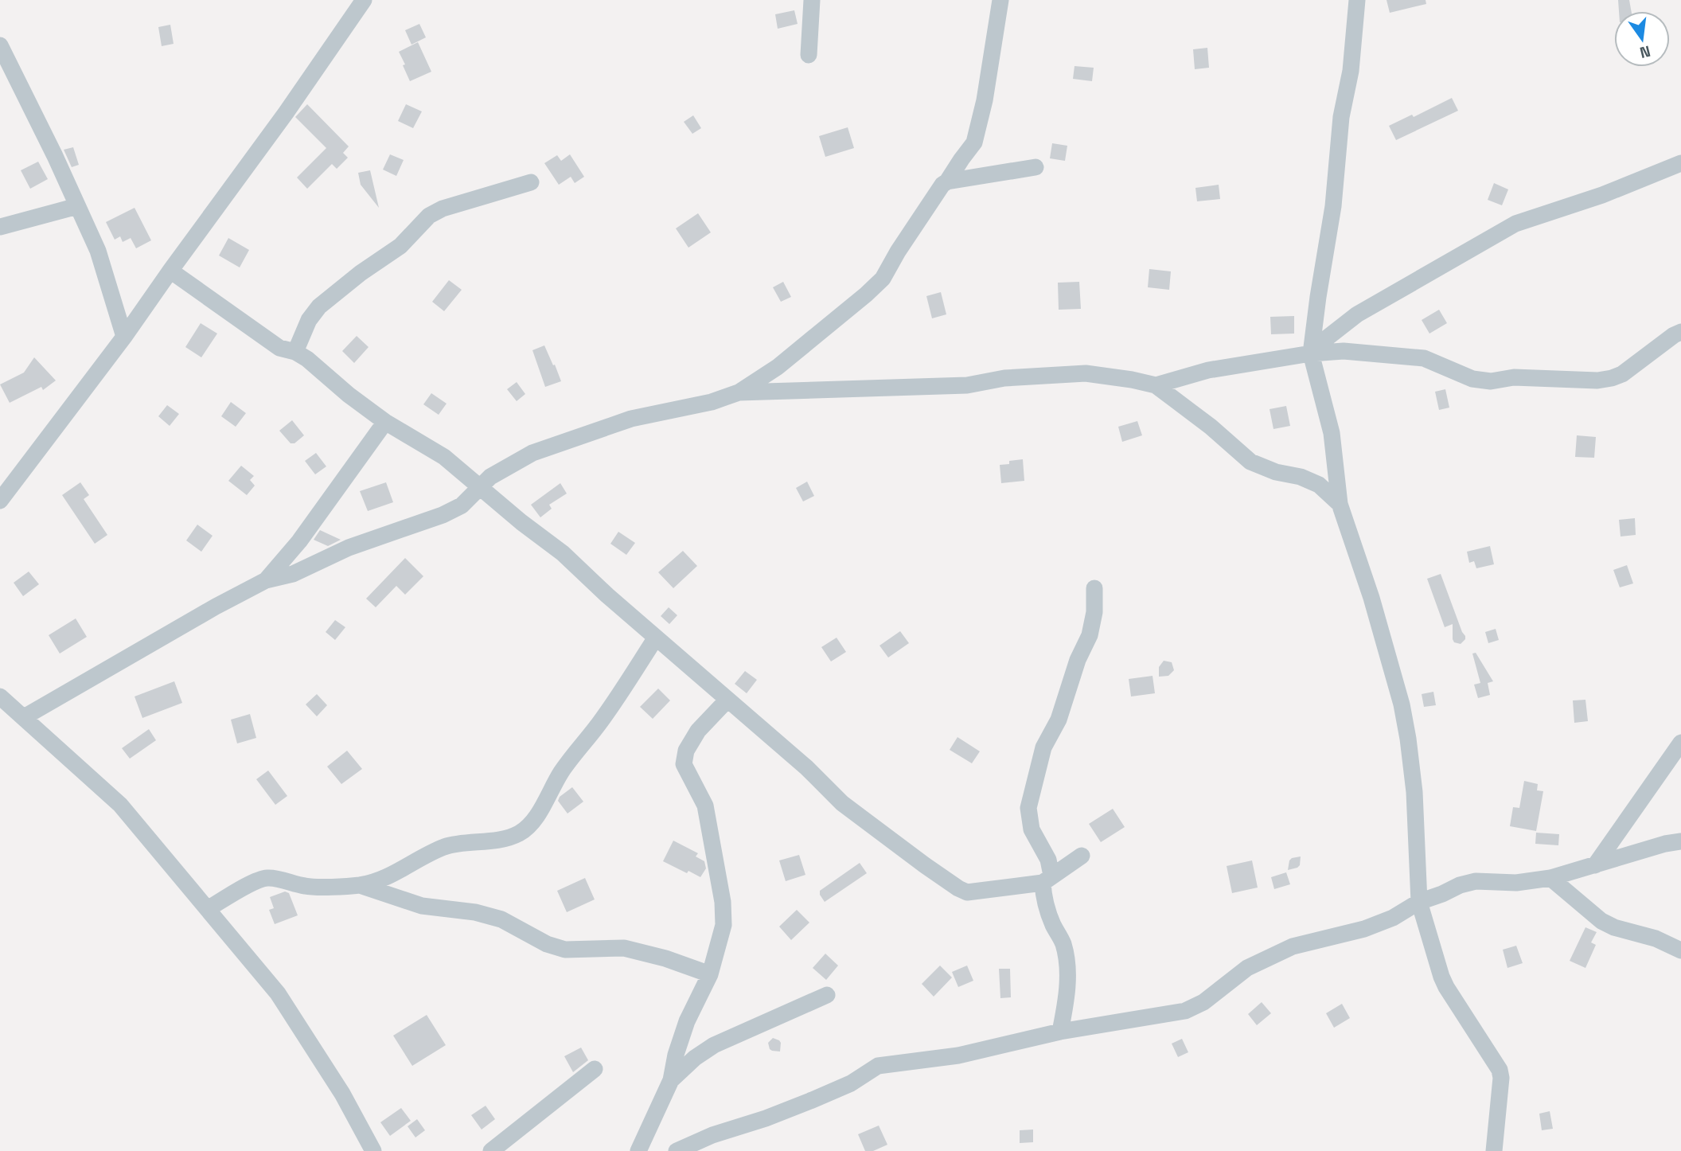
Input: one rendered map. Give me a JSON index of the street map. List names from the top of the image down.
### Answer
{
  "north": "bottom"
}
